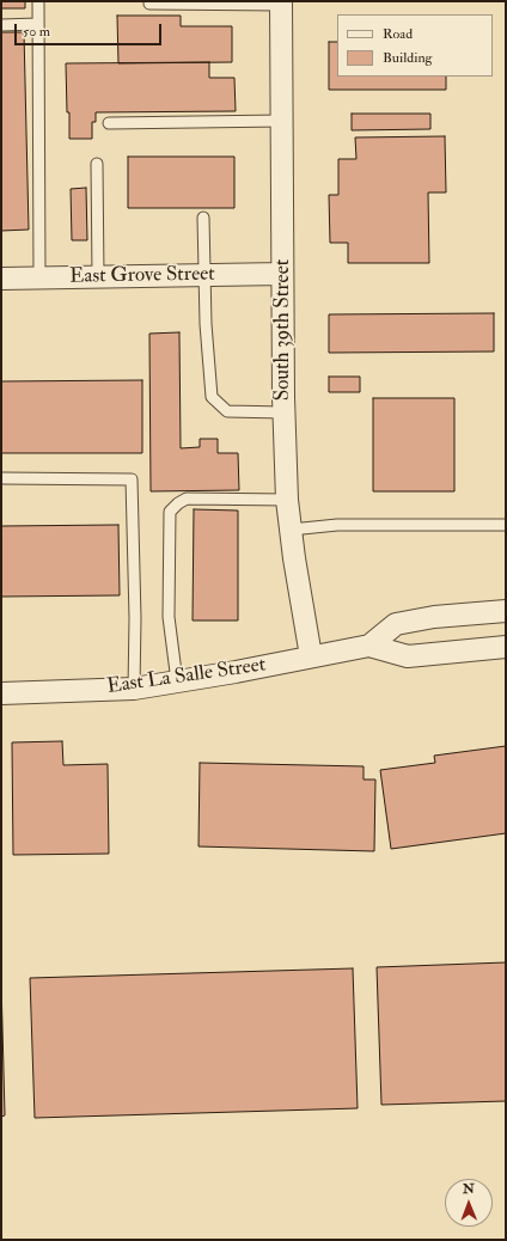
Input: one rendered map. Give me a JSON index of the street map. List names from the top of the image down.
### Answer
{
  "streets": {
    "street": ["East Grove Street", "South 39th Street", "East La Salle Street"]
  },
  "crossings": [
    ["East Grove Street", "South 39th Street"],
    ["South 39th Street", "East La Salle Street"]
  ],
  "legend": ["Road", "Building"],
  "scale_bar": "50 m",
  "north": "top"
}
